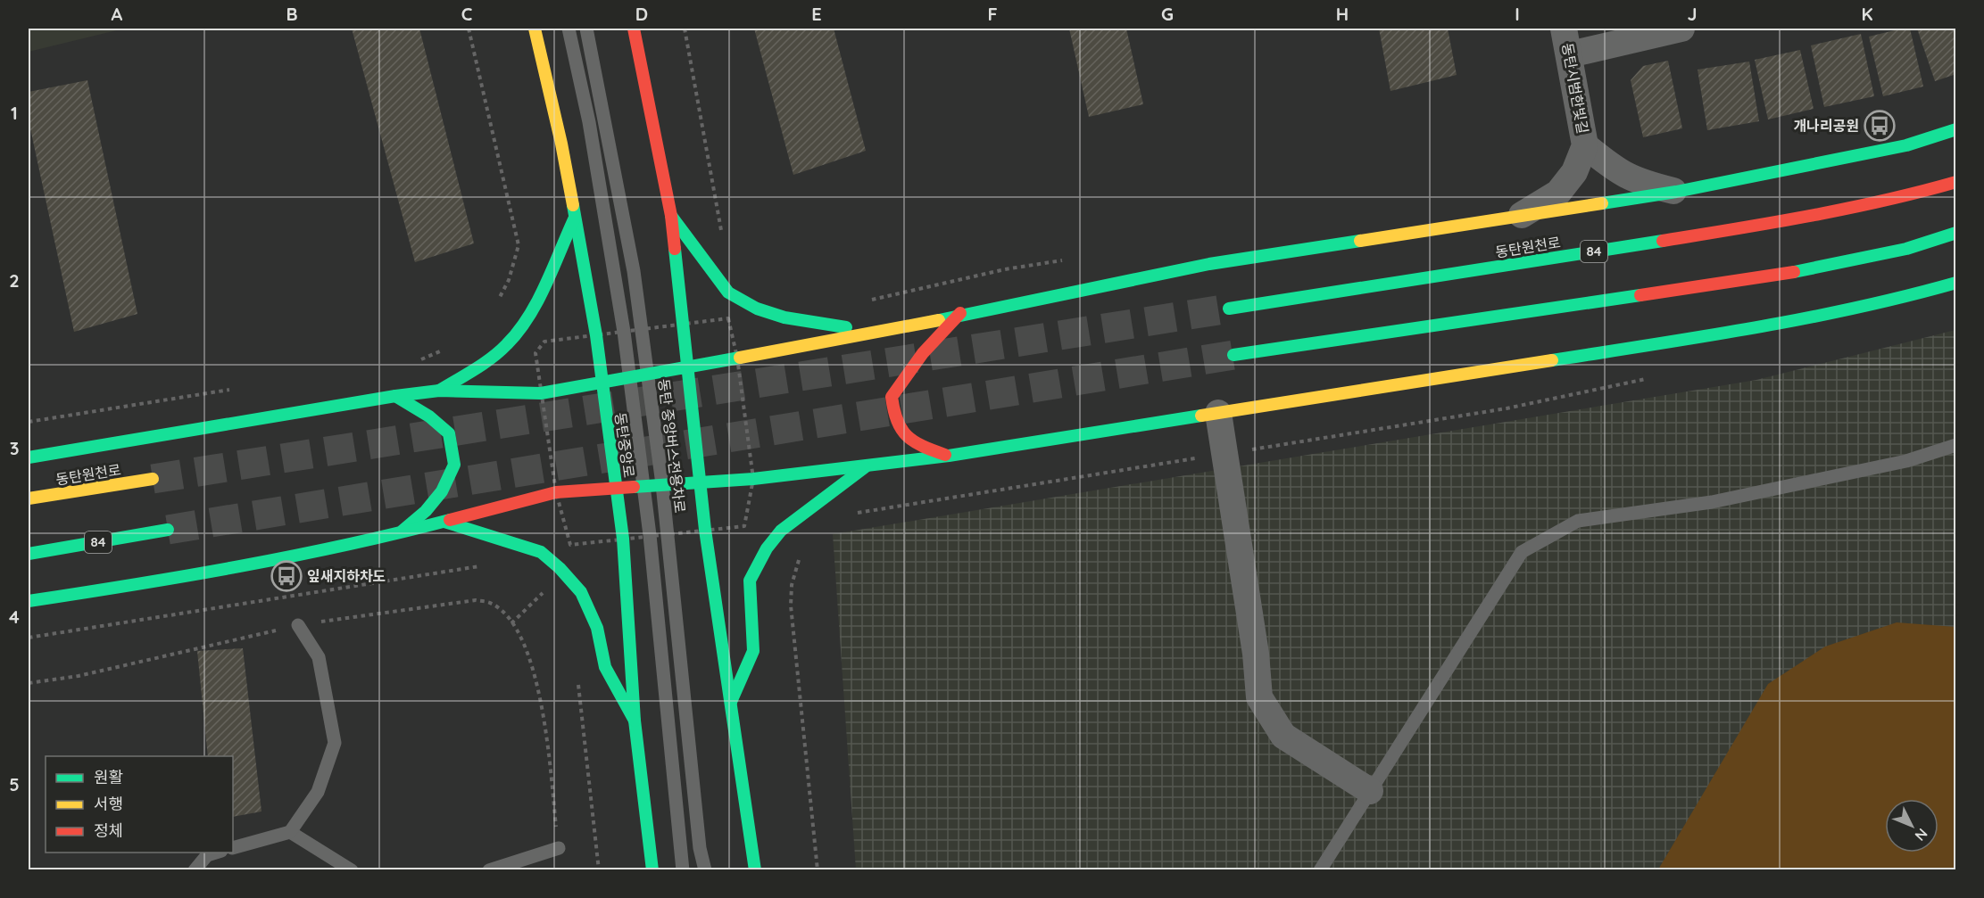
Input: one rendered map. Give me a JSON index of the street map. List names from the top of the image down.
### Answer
{
  "streets": {
    "main road": ["동탄원천로", "84", "동탄중앙로"],
    "street": ["동탄시범한빛길"],
    "lane": ["동탄 중앙버스전용차로"]
  },
  "places": {
    "bus stop": ["개나리공원", "잎새지하차도"]
  },
  "legend": ["원활", "서행", "정체"],
  "north": "bottom right",
  "grid": {
    "columns": [
      "A",
      "B",
      "C",
      "D",
      "E",
      "F",
      "G",
      "H",
      "I",
      "J",
      "K"
    ],
    "rows": [
      "1",
      "2",
      "3",
      "4",
      "5"
    ]
  }
}
